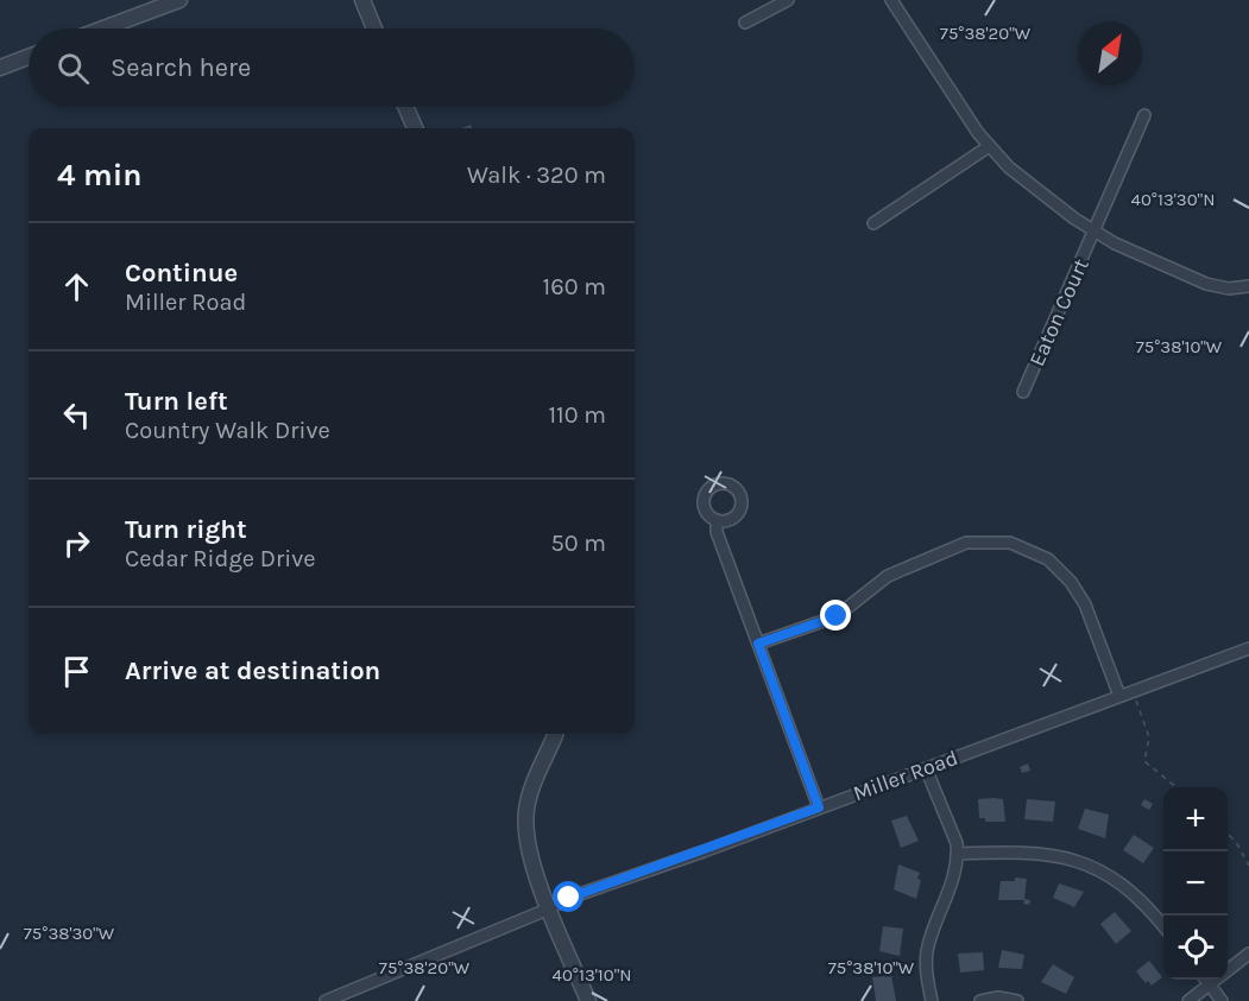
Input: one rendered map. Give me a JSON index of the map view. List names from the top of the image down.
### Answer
{
  "streets": {
    "street": ["Eaton Court", "Miller Road"]
  },
  "north": "top right",
  "page": {
    "search": "Search here",
    "heading": ["4 min", "Walk · 320 m"],
    "list": [
      ["Continue", "Miller Road", "160 m"],
      ["Turn left", "Country Walk Drive", "110 m"],
      ["Turn right", "Cedar Ridge Drive", "50 m"],
      "Arrive at destination"
    ],
    "map_buttons": ["+", "−"]
  },
  "coordinates": [
    "75°38'20\"W",
    "40°13'30\"N",
    "75°38'10\"W",
    "75°38'30\"W",
    "40°13'10\"N"
  ]
}
